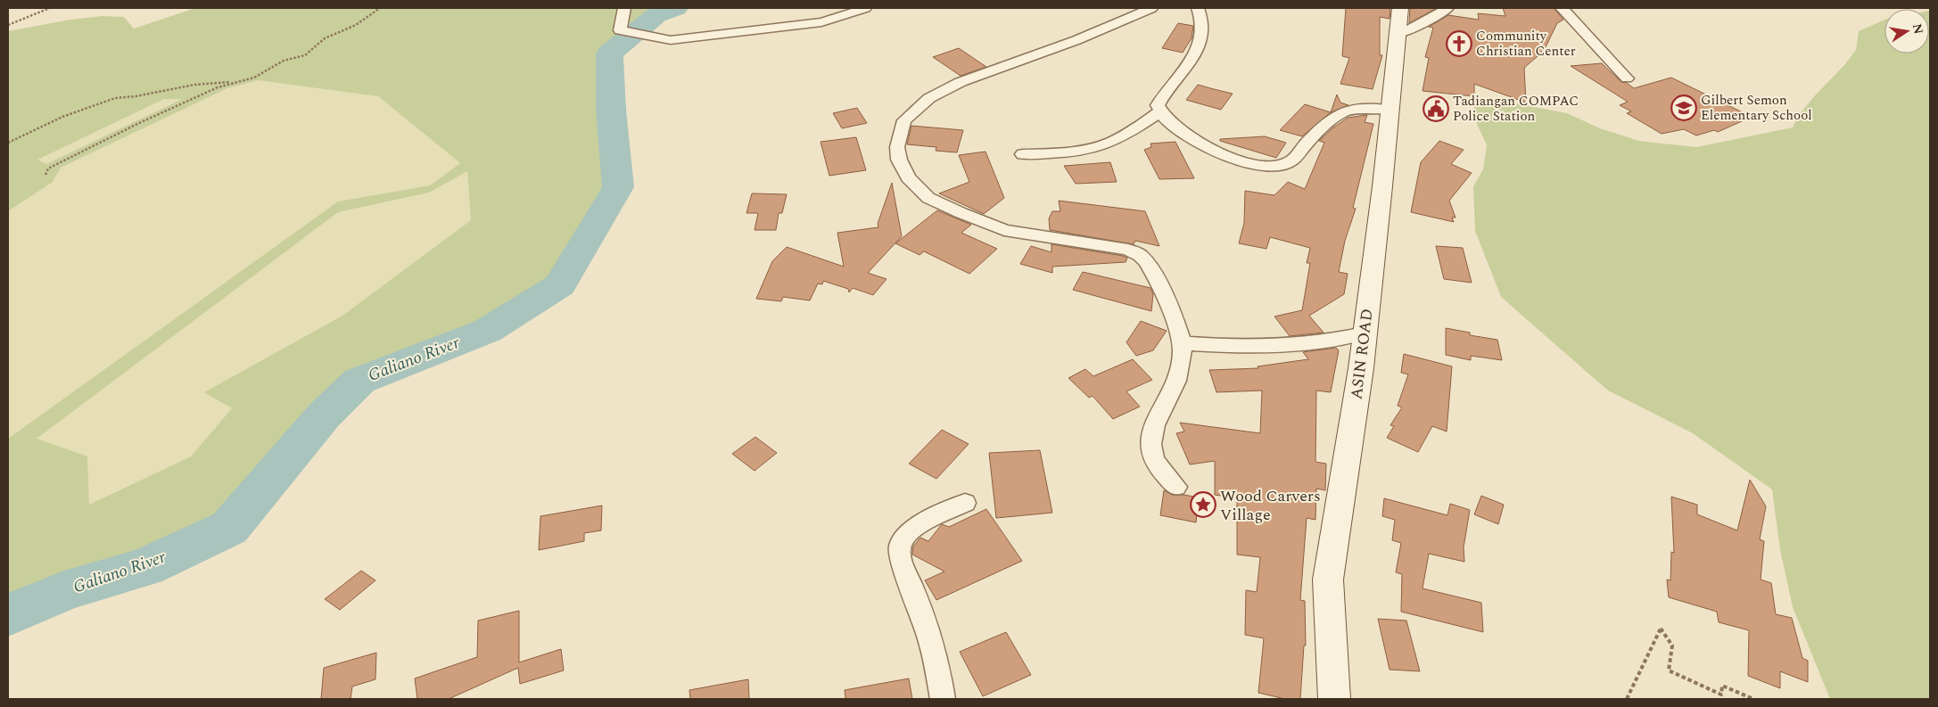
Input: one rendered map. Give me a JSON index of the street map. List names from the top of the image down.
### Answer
{
  "streets": {
    "main road": ["ASIN ROAD"]
  },
  "water": ["Galiano River"],
  "places": {
    "church": ["Community Christian Center"],
    "school or university": ["Gilbert Semon Elementary School"],
    "public building": ["Tadiangan COMPAC Police Station"],
    "place": ["Wood Carvers Village"]
  },
  "north": "right"
}
